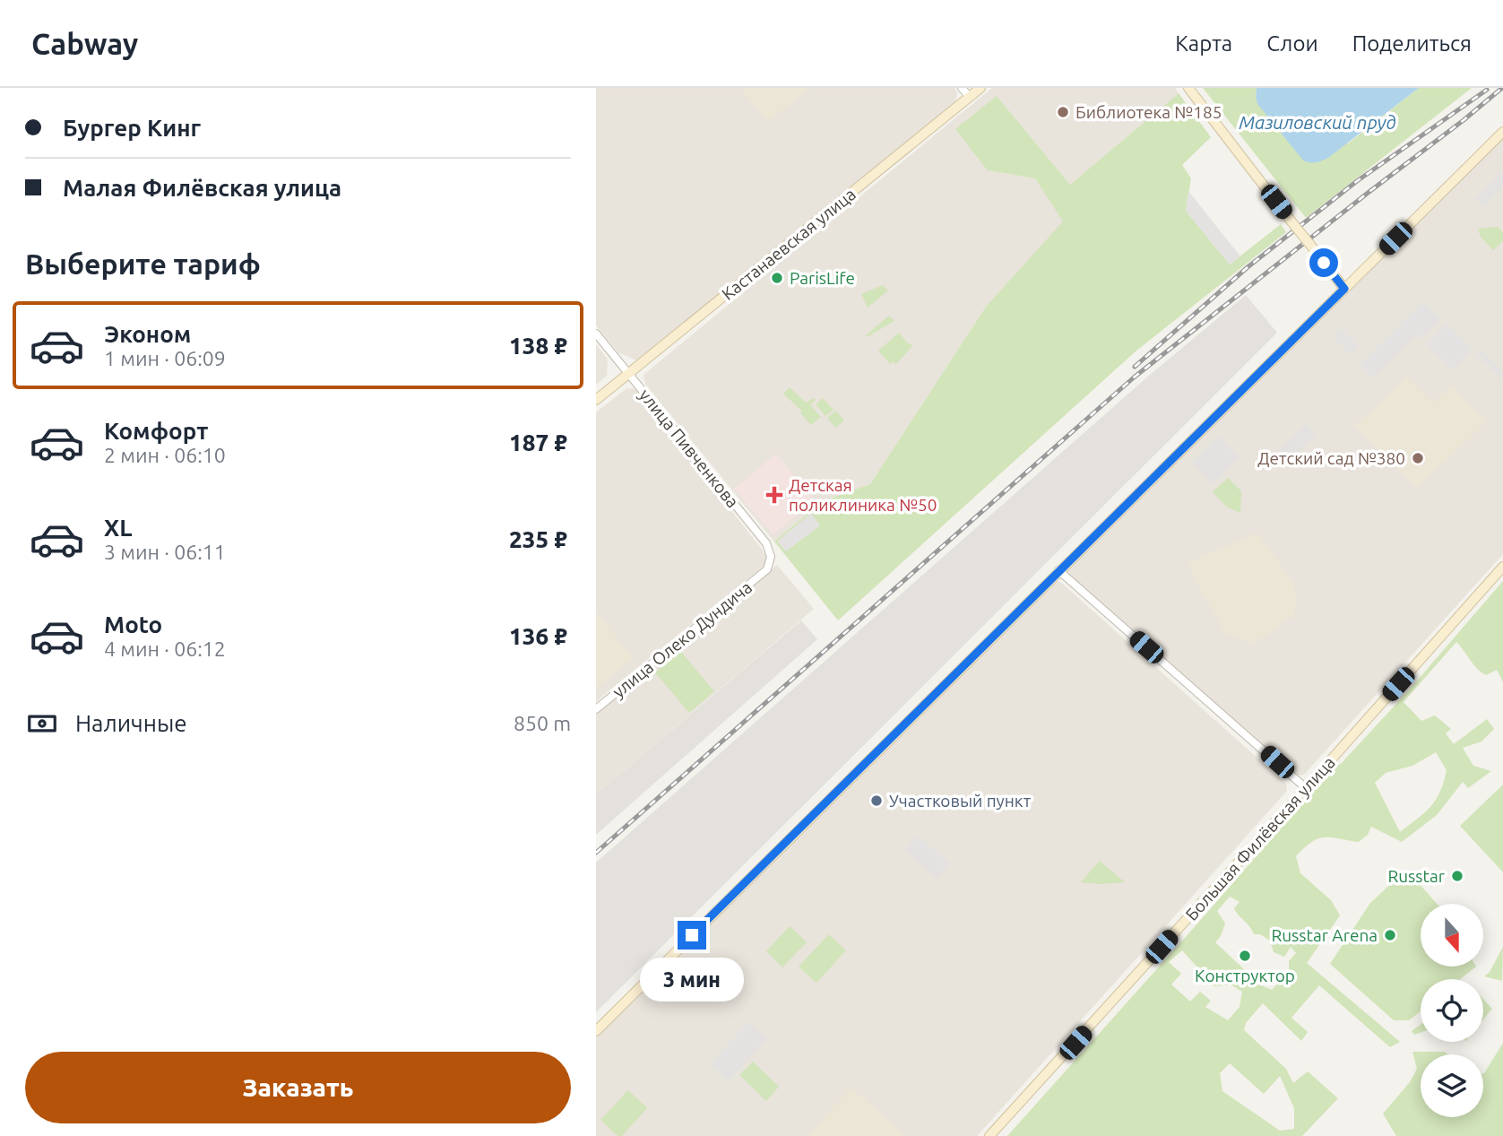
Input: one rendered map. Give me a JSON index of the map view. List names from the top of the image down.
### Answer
{
  "streets": {
    "street": [
      "Кастанаевская улица",
      "улица Пивченкова",
      "улица Олеко Дундича",
      "Большая Филёвская улица"
    ]
  },
  "crossings": [
    ["Кастанаевская улица", "улица Пивченкова"],
    ["улица Пивченкова", "улица Олеко Дундича"]
  ],
  "water": ["Мазиловский пруд"],
  "places": {
    "other": [
      "Библиотека №185",
      "ParisLife",
      "Детский сад №380",
      "Участковый пункт",
      "Russtar",
      "Russtar Arena",
      "Конструктор"
    ],
    "health": ["Детская поликлиника №50"]
  },
  "north": "bottom",
  "page": {
    "header": "Cabway",
    "nav": ["Карта", "Слои", "Поделиться"],
    "banner": ["Бургер Кинг", "Малая Филёвская улица"],
    "heading": "Выберите тариф",
    "list": [
      {
        "name": "Эконом",
        "note": "1 мин · 06:09",
        "value": "138 ₽"
      },
      {
        "name": "Комфорт",
        "note": "2 мин · 06:10",
        "value": "187 ₽"
      },
      {
        "name": "XL",
        "note": "3 мин · 06:11",
        "value": "235 ₽"
      },
      {
        "name": "Moto",
        "note": "4 мин · 06:12",
        "value": "136 ₽"
      }
    ],
    "pay": ["Наличные", "850 m"],
    "bubble": "3 мин",
    "buttons": "Заказать"
  }
}
